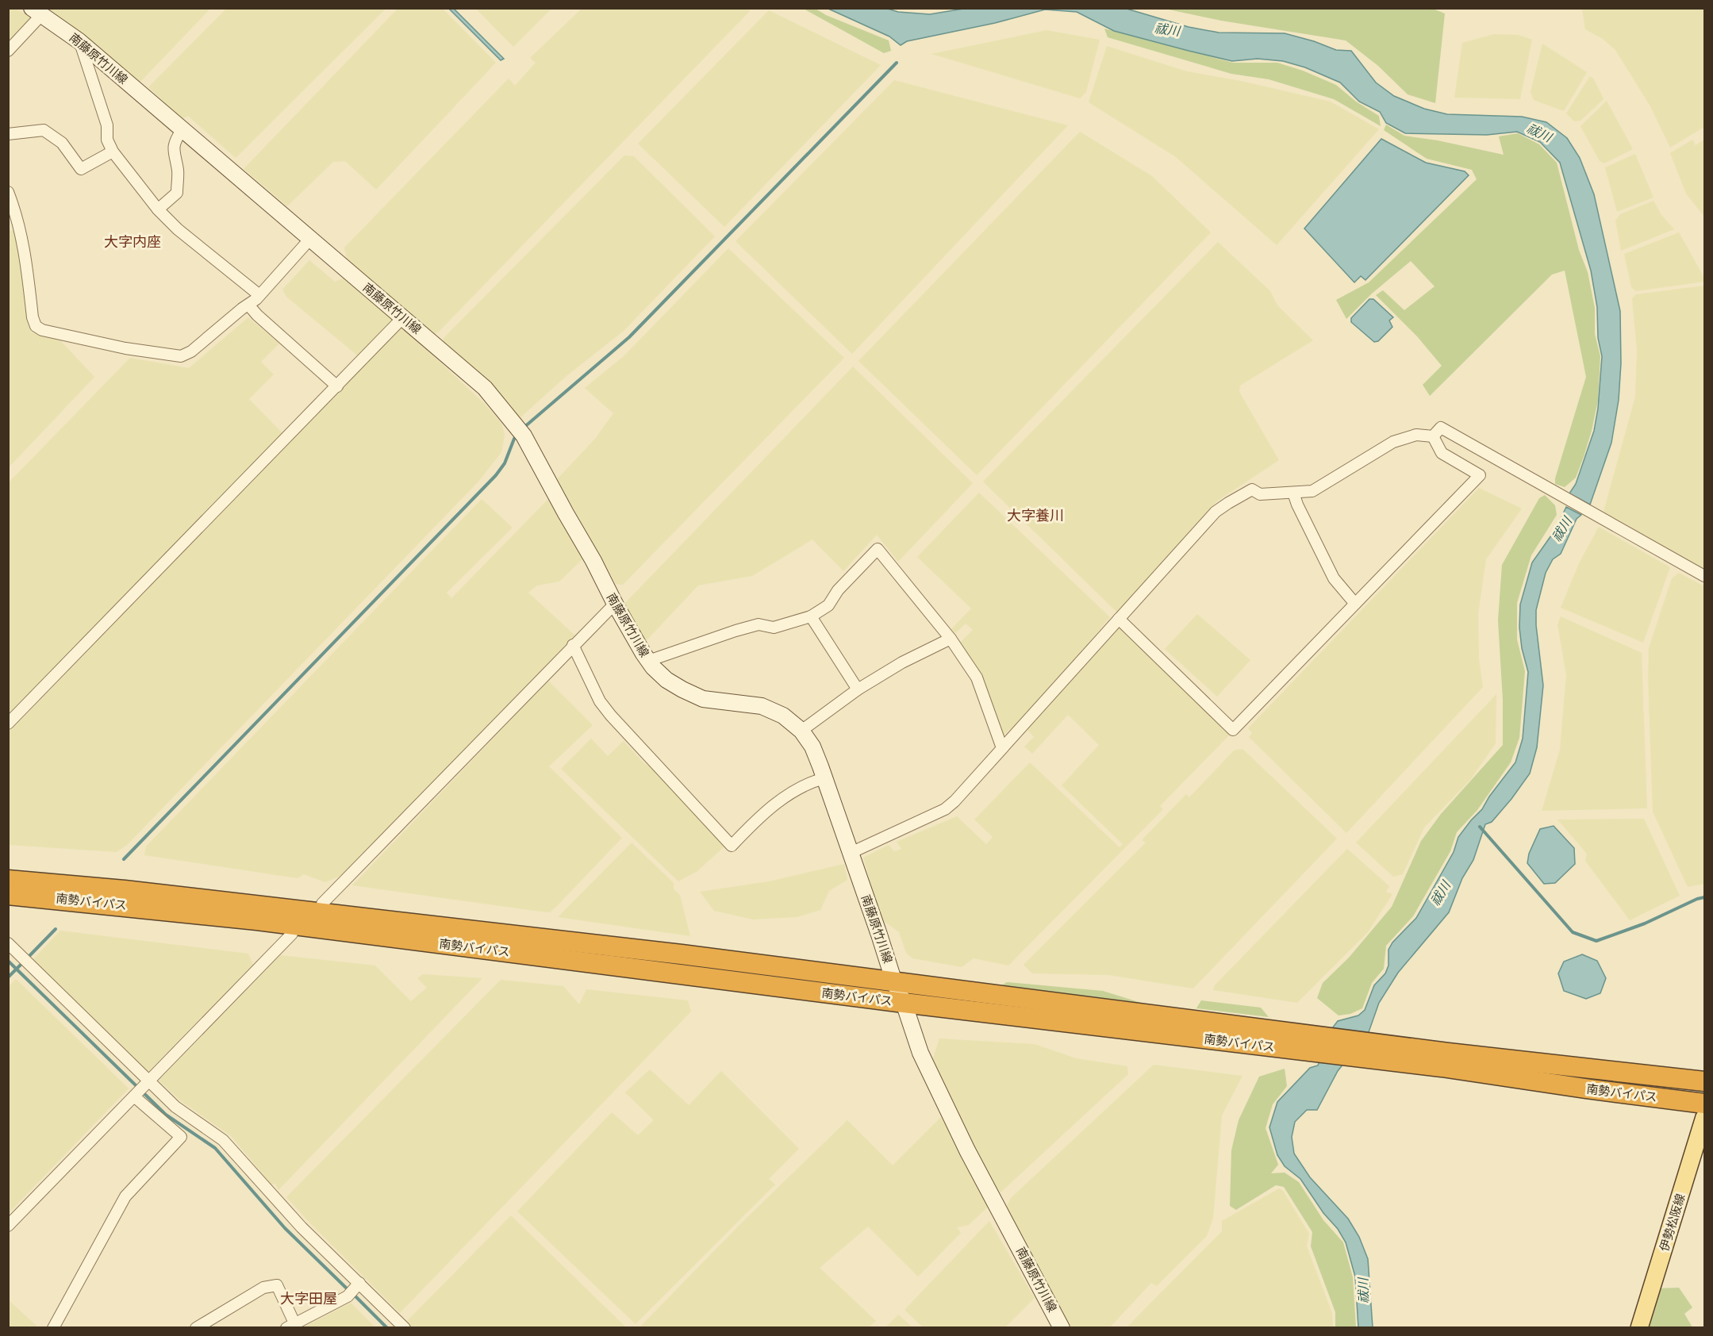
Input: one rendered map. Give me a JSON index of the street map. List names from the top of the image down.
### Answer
{
  "streets": {
    "highway": ["南勢バイパス"],
    "main road": ["南藤原竹川線", "伊勢松阪線"]
  },
  "crossings": [
    ["南藤原竹川線", "南勢バイパス"]
  ],
  "districts": ["大字内座", "大字養川", "大字田屋"],
  "water": ["祓川"]
}
